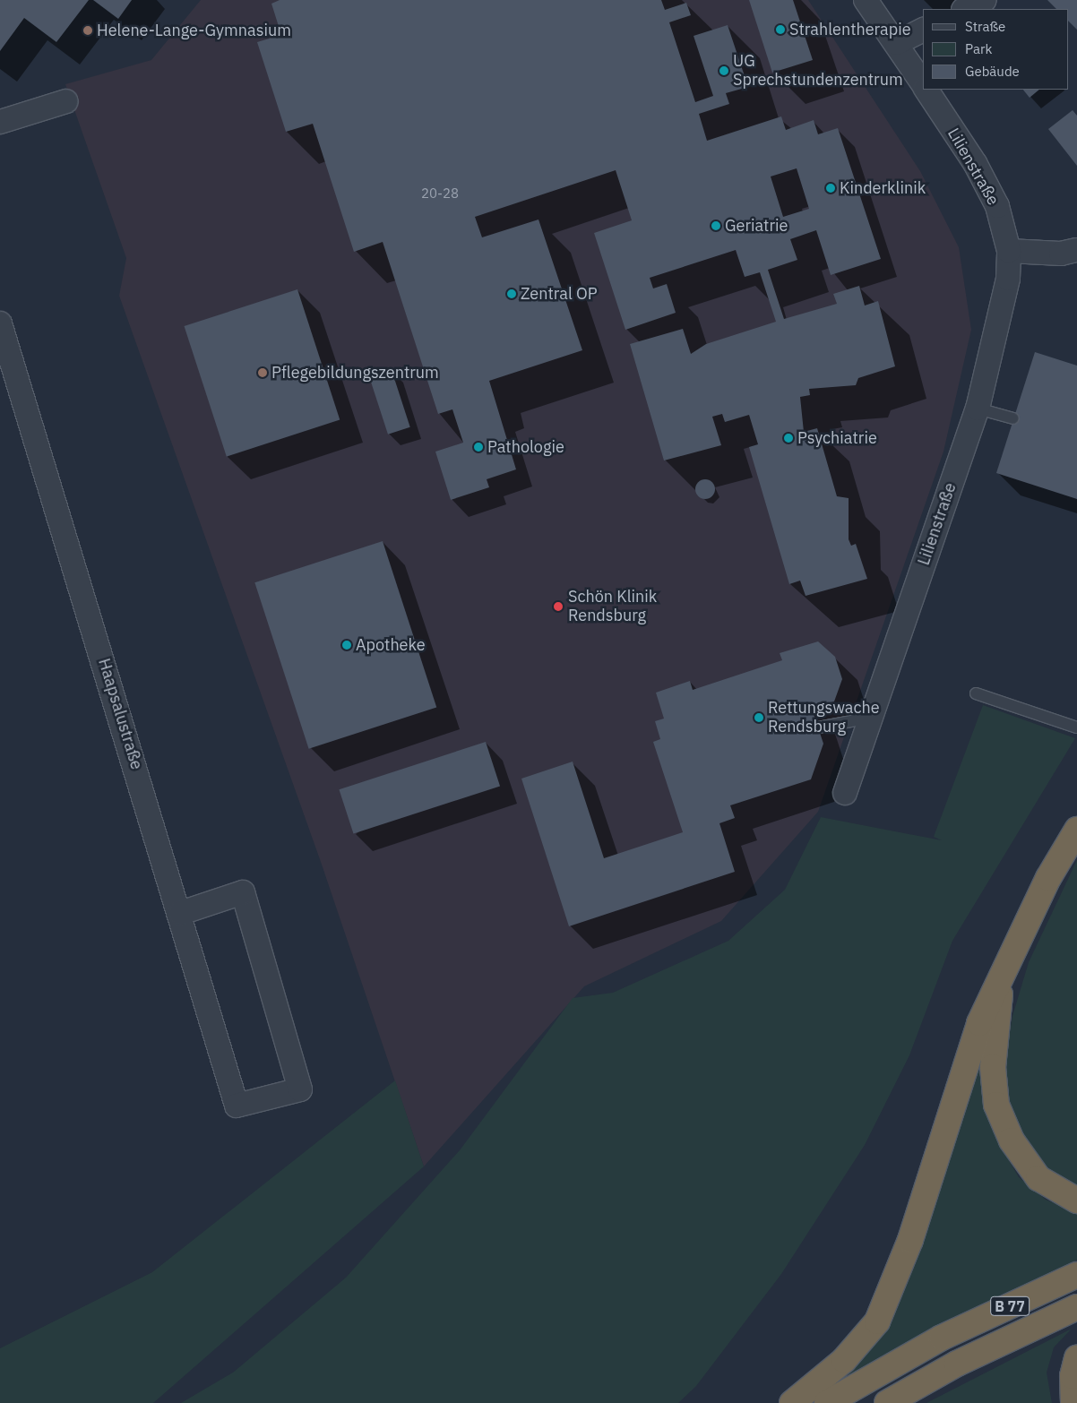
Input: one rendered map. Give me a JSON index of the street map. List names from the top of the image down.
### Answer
{
  "streets": {
    "highway": ["B 77"],
    "street": ["Lilienstraße", "Haapsalustraße"]
  },
  "places": [
    "Strahlentherapie",
    "Helene-Lange-Gymnasium",
    "UG Sprechstundenzentrum",
    "Kinderklinik",
    "Geriatrie",
    "Zentral OP",
    "Pflegebildungszentrum",
    "Psychiatrie",
    "Pathologie",
    "Schön Klinik Rendsburg",
    "Apotheke",
    "Rettungswache Rendsburg"
  ],
  "house_numbers": ["20-28"],
  "legend": ["Straße", "Park", "Gebäude"]
}
